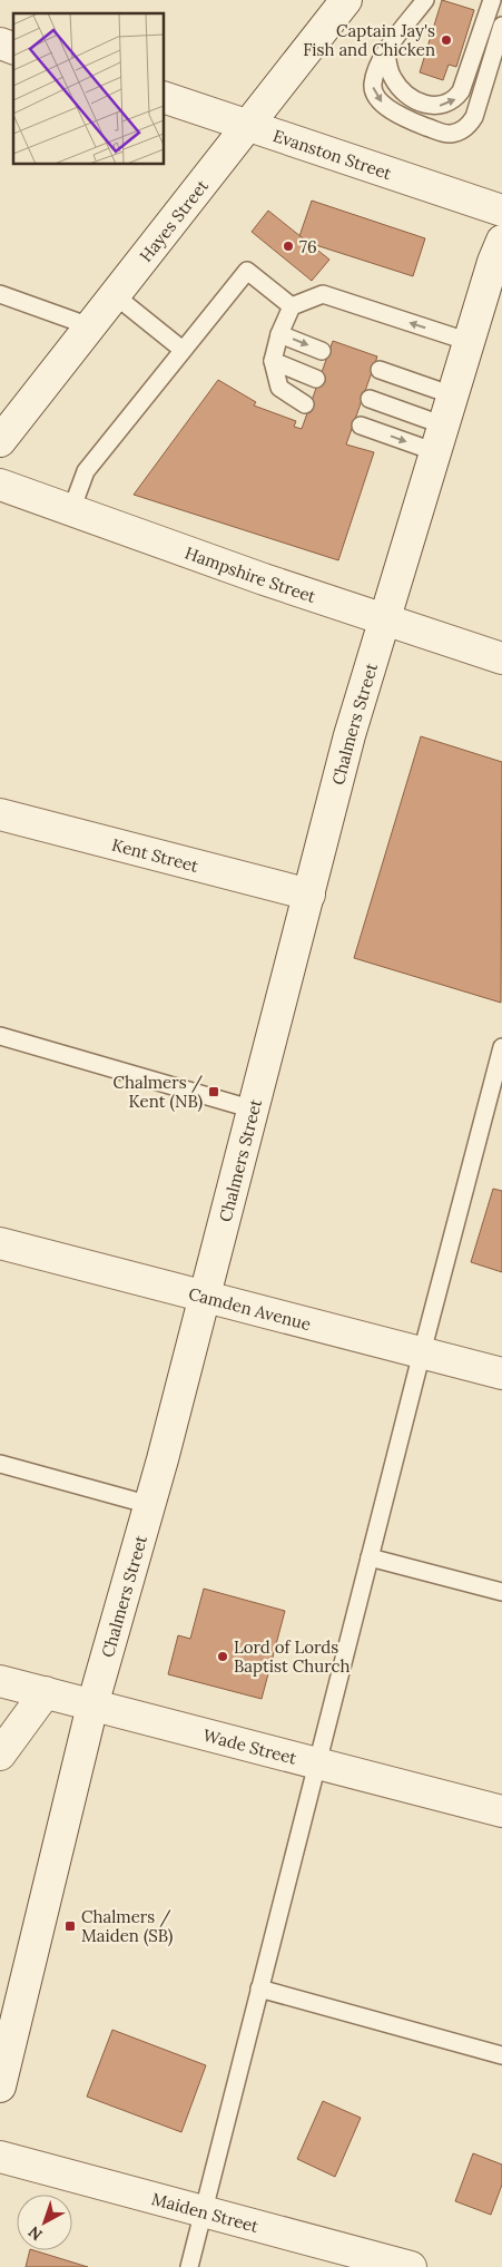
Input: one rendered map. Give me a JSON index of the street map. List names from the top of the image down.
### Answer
{
  "streets": {
    "street": [
      "Evanston Street",
      "Hayes Street",
      "Hampshire Street",
      "Chalmers Street",
      "Kent Street",
      "Camden Avenue",
      "Wade Street",
      "Maiden Street"
    ]
  },
  "crossings": [
    ["Evanston Street", "Hayes Street"],
    ["Hampshire Street", "Chalmers Street"],
    ["Chalmers Street", "Kent Street"],
    ["Chalmers Street", "Camden Avenue"],
    ["Chalmers Street", "Wade Street"]
  ],
  "places": {
    "other": ["Captain Jay's Fish and Chicken", "76", "Lord of Lords Baptist Church"],
    "transit": ["Chalmers / Kent (NB)", "Chalmers / Maiden (SB)"]
  },
  "north": "bottom left"
}
